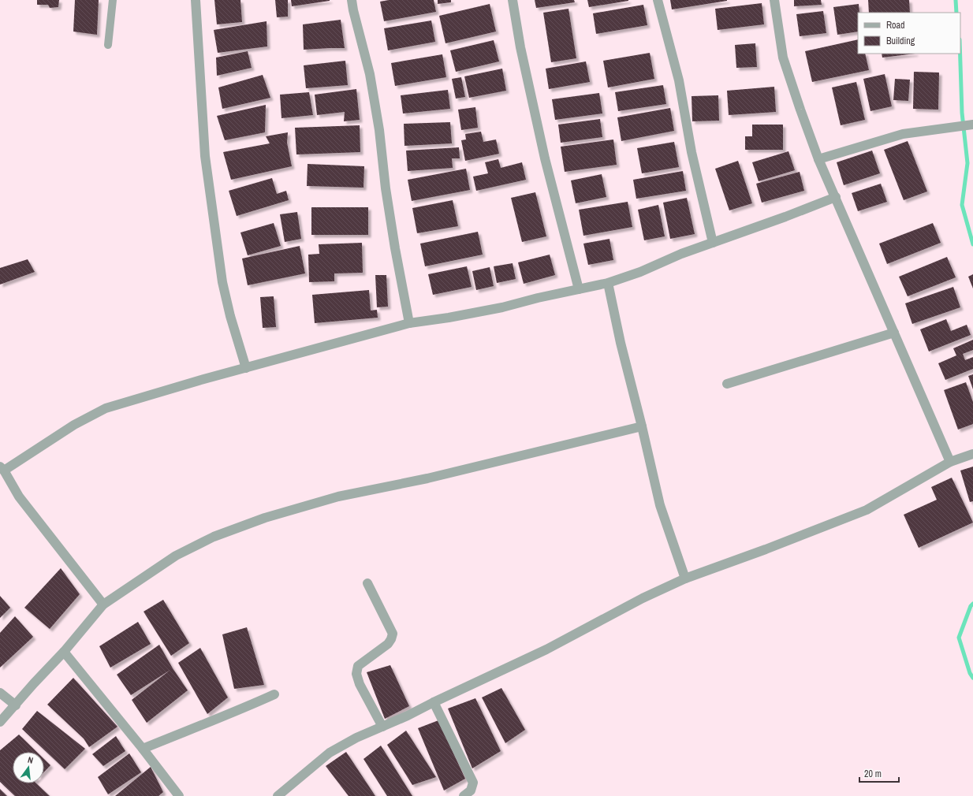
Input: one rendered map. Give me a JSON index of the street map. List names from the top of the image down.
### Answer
{
  "legend": ["Road", "Building"],
  "scale_bar": "20 m",
  "north": "top"
}
